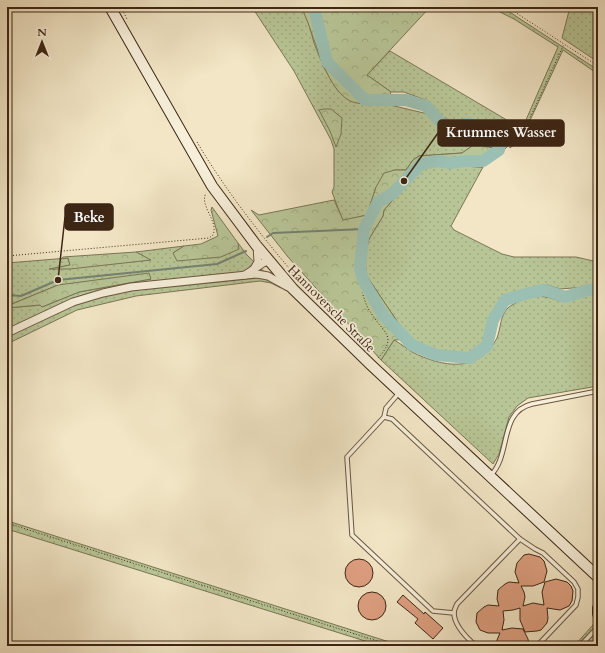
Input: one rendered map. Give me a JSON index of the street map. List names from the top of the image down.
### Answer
{
  "streets": {
    "main road": ["Hannoversche Straße"]
  },
  "places": ["Krummes Wasser", "Beke"],
  "north": "top"
}
